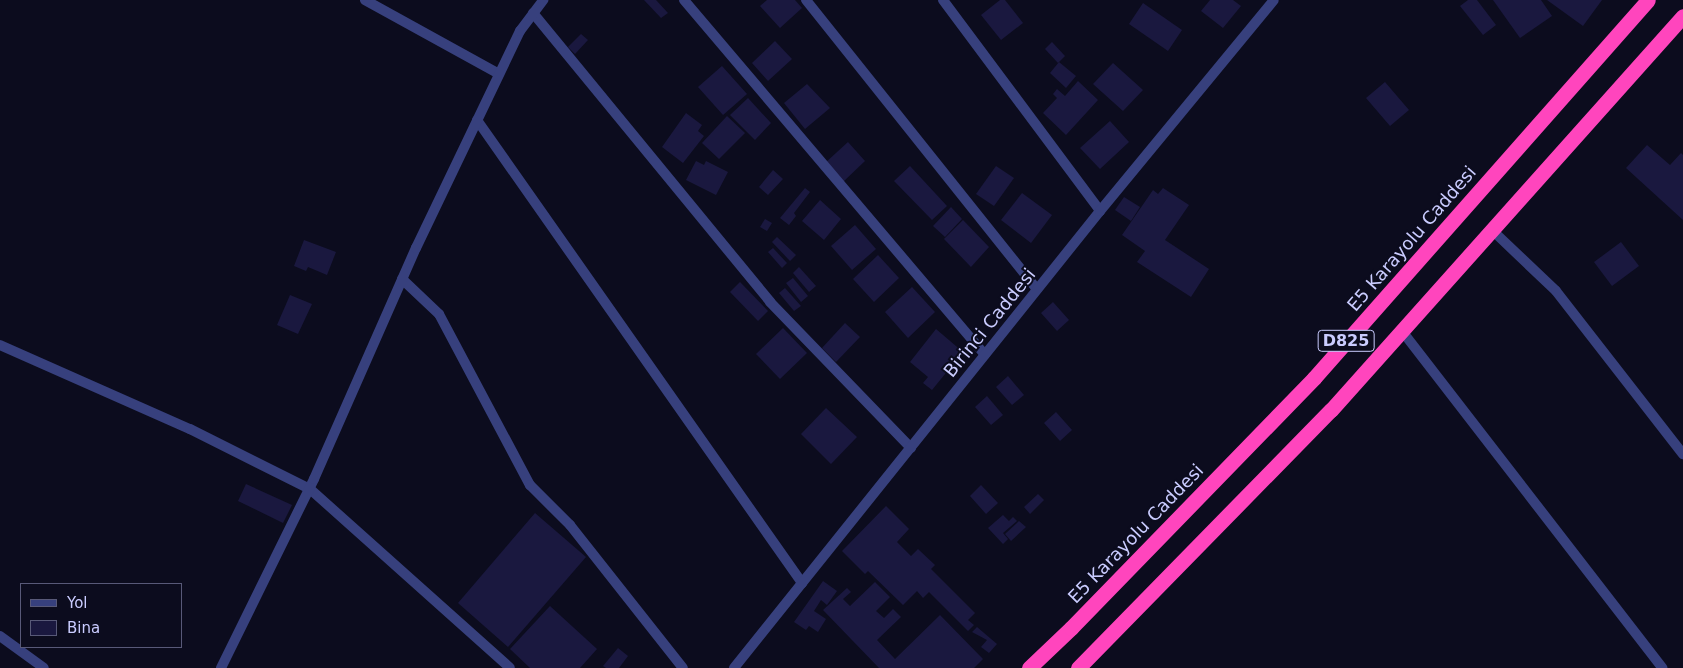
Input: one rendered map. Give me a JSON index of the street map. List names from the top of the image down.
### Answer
{
  "streets": {
    "highway": ["E5 Karayolu Caddesi", "D825"],
    "street": ["Birinci Caddesi"]
  },
  "legend": ["Yol", "Bina"]
}
